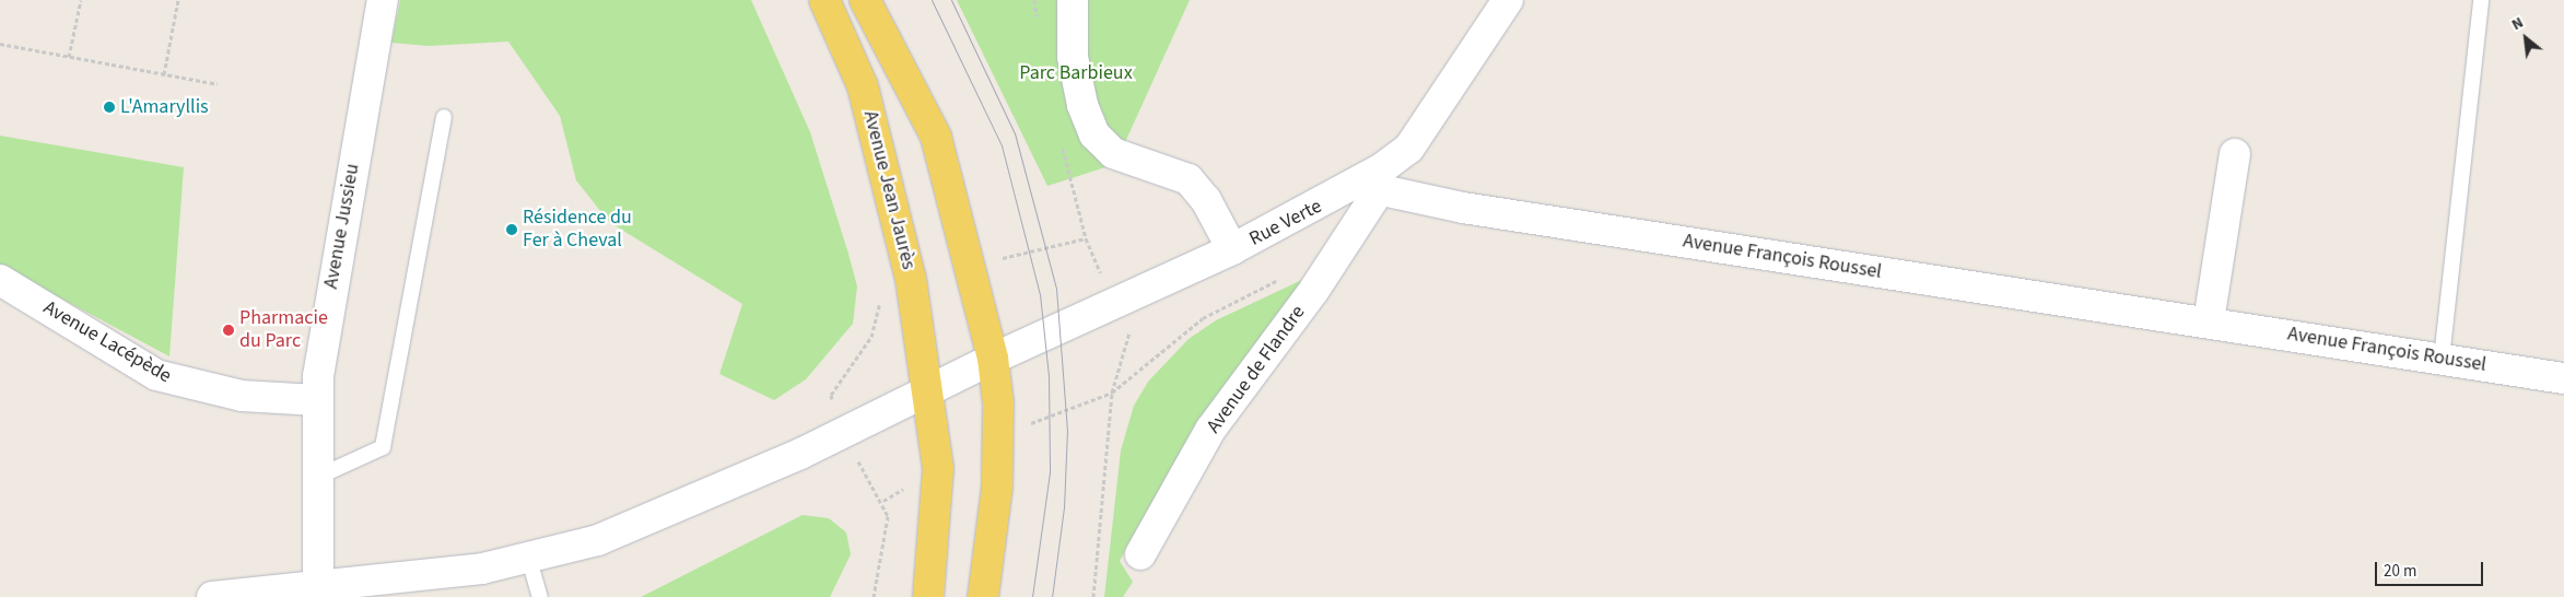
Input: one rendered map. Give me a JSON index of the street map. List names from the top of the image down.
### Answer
{
  "streets": {
    "main road": ["Avenue Jean Jaurès"],
    "street": [
      "Rue Verte",
      "Avenue Jussieu",
      "Avenue François Roussel",
      "Avenue Lacépède",
      "Avenue de Flandre"
    ]
  },
  "crossings": [
    ["Avenue Jean Jaurès", "Rue Verte"],
    ["Rue Verte", "Avenue Jussieu"],
    ["Rue Verte", "Avenue François Roussel"],
    ["Rue Verte", "Avenue de Flandre"],
    ["Avenue Jussieu", "Avenue Lacépède"],
    ["Avenue François Roussel", "Avenue de Flandre"]
  ],
  "parks": ["Parc Barbieux"],
  "places": ["L'Amaryllis", "Résidence du Fer à Cheval", "Pharmacie du Parc"],
  "scale_bar": "20 m",
  "north": "top left"
}
